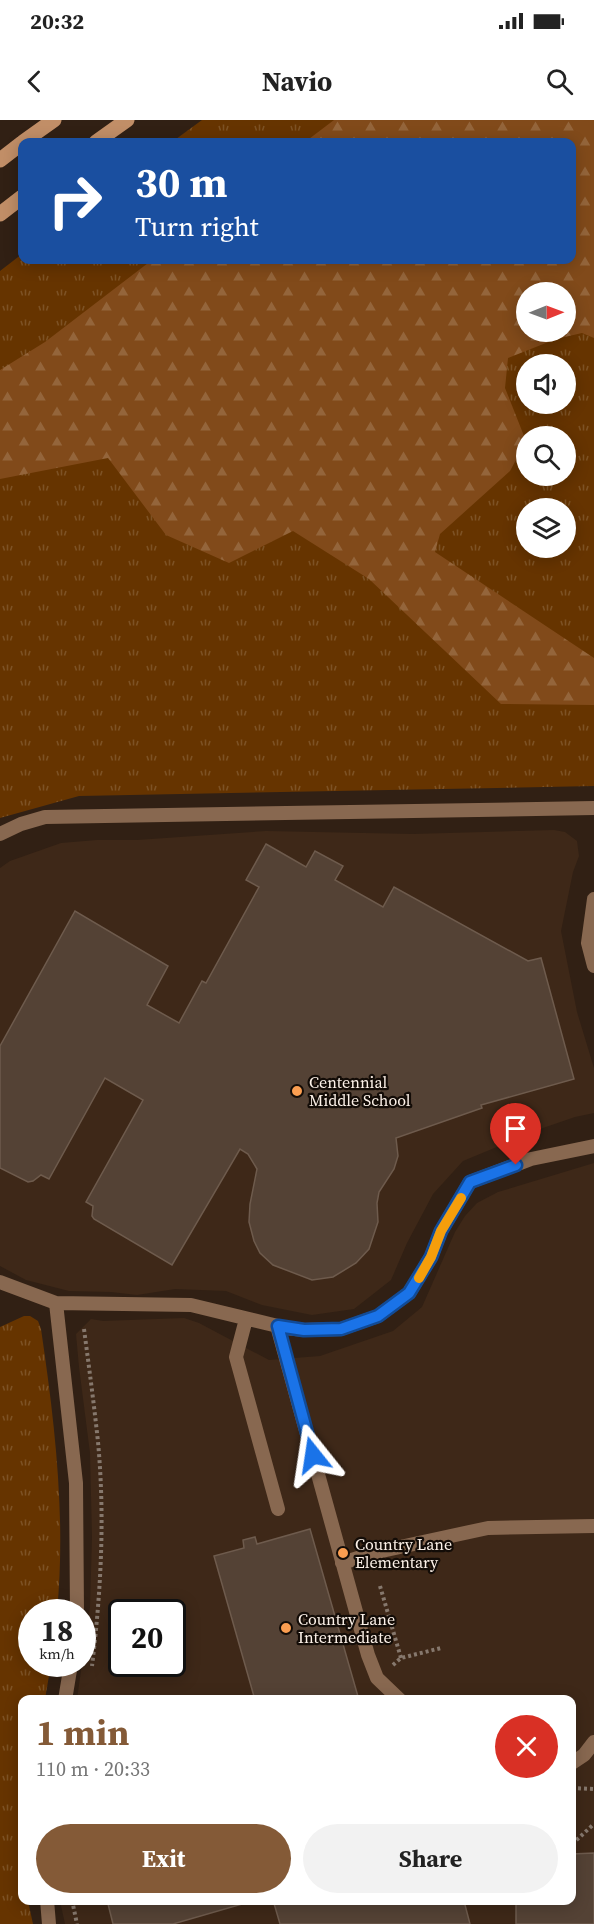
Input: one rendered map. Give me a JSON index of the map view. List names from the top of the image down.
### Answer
{
  "places": ["Centennial Middle School", "Country Lane Elementary", "Country Lane Intermediate"],
  "north": "right",
  "page": {
    "status": "20:32",
    "header": "Navio",
    "turn": ["30 m", "Turn right"],
    "speed": "18 km/h",
    "limit": "20",
    "heading": ["1 min", "110 m · 20:33"],
    "buttons": ["Exit", "Share"]
  }
}
